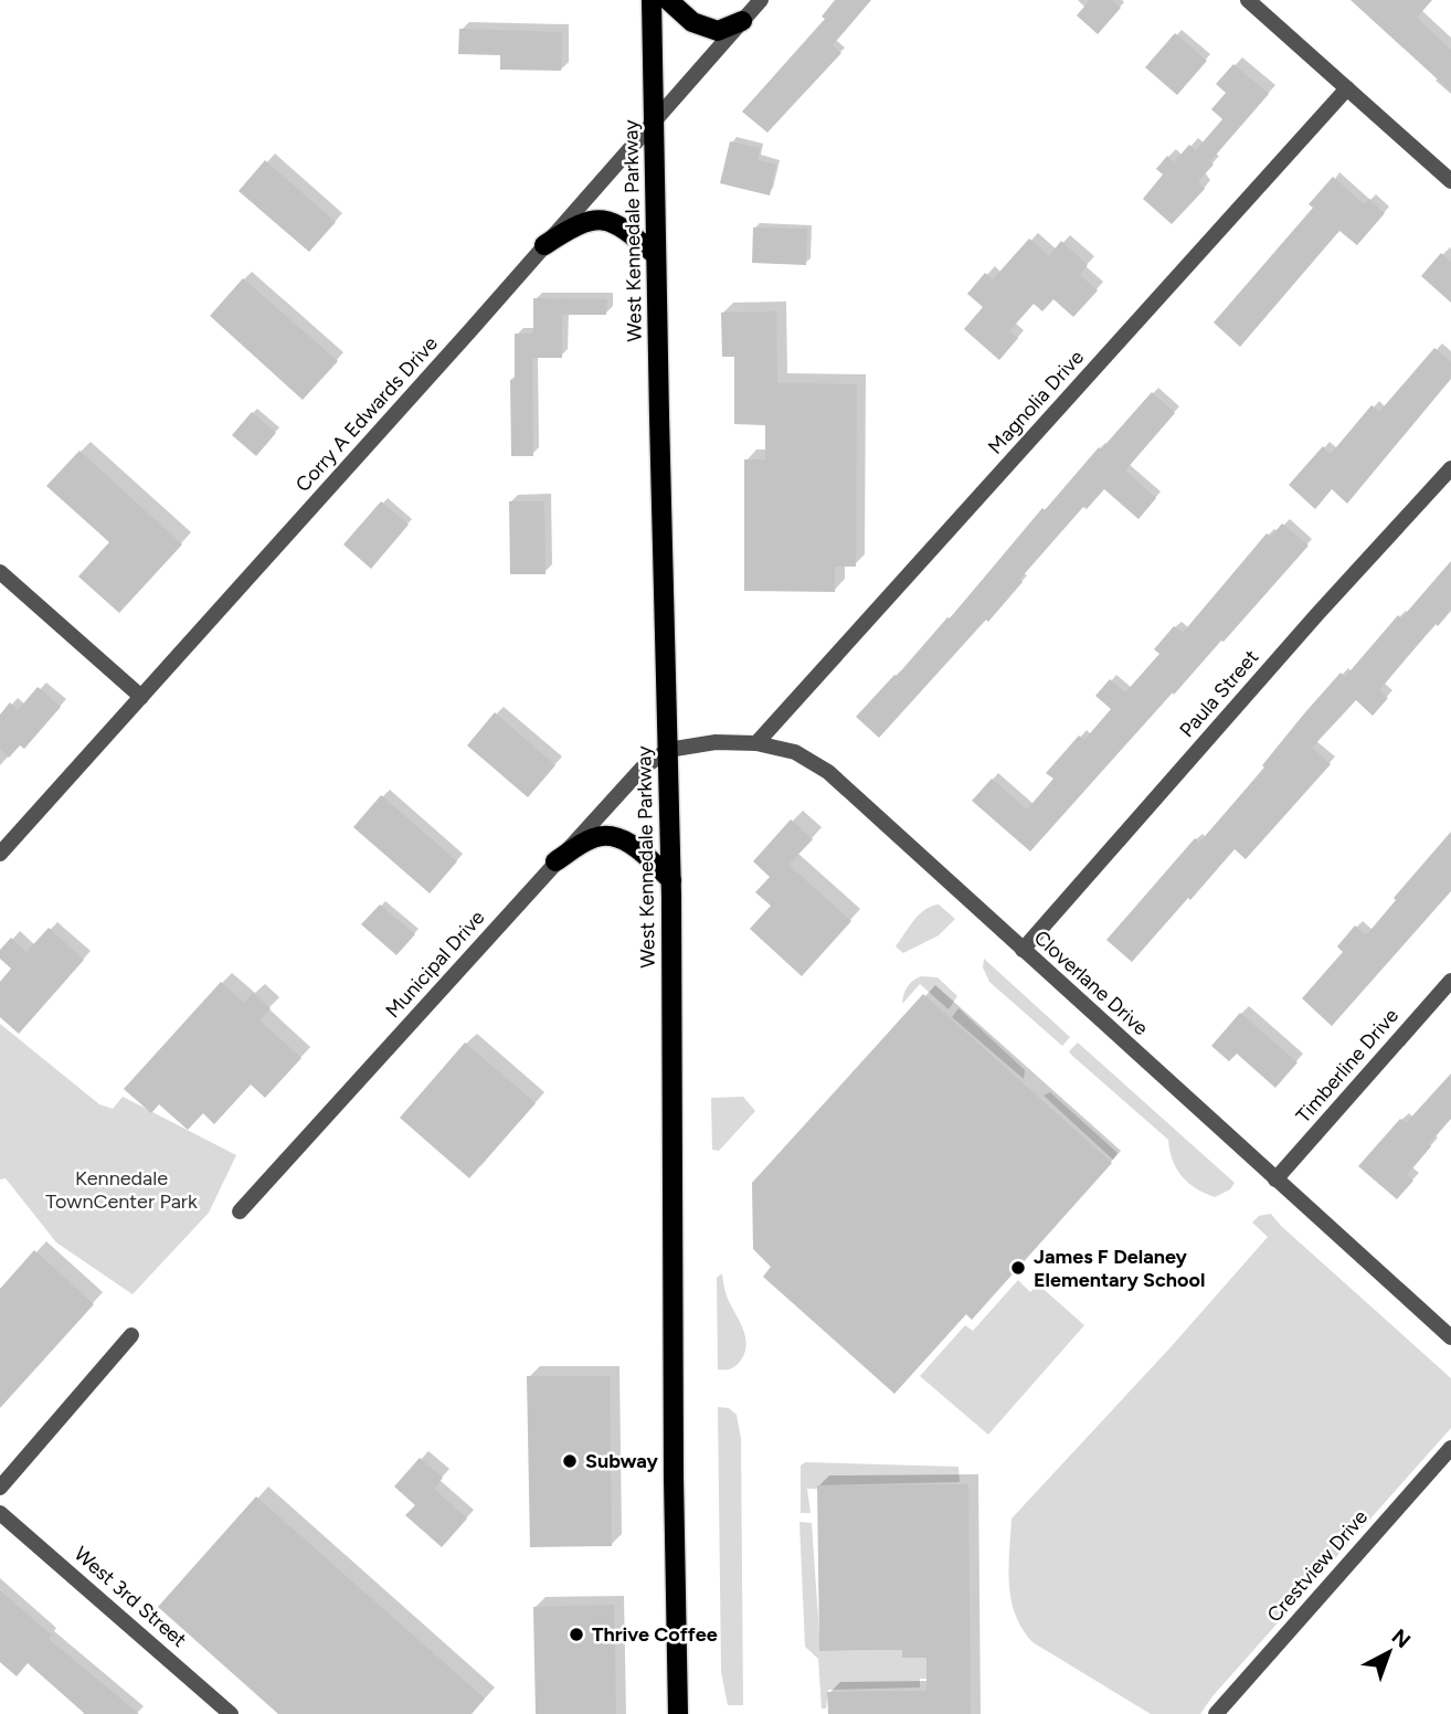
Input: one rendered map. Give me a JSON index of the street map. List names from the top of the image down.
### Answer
{
  "streets": {
    "main road": ["West Kennedale Parkway"],
    "street": [
      "Magnolia Drive",
      "Corry A Edwards Drive",
      "Paula Street",
      "Municipal Drive",
      "Cloverlane Drive",
      "Timberline Drive",
      "Crestview Drive",
      "West 3rd Street"
    ]
  },
  "crossings": [
    ["West Kennedale Parkway", "Corry A Edwards Drive"],
    ["West Kennedale Parkway", "Municipal Drive"],
    ["West Kennedale Parkway", "Cloverlane Drive"],
    ["Magnolia Drive", "Cloverlane Drive"],
    ["Paula Street", "Cloverlane Drive"],
    ["Municipal Drive", "Cloverlane Drive"],
    ["Cloverlane Drive", "Timberline Drive"]
  ],
  "parks": ["Kennedale TownCenter Park"],
  "places": ["James F Delaney Elementary School", "Subway", "Thrive Coffee"],
  "north": "top right"
}
